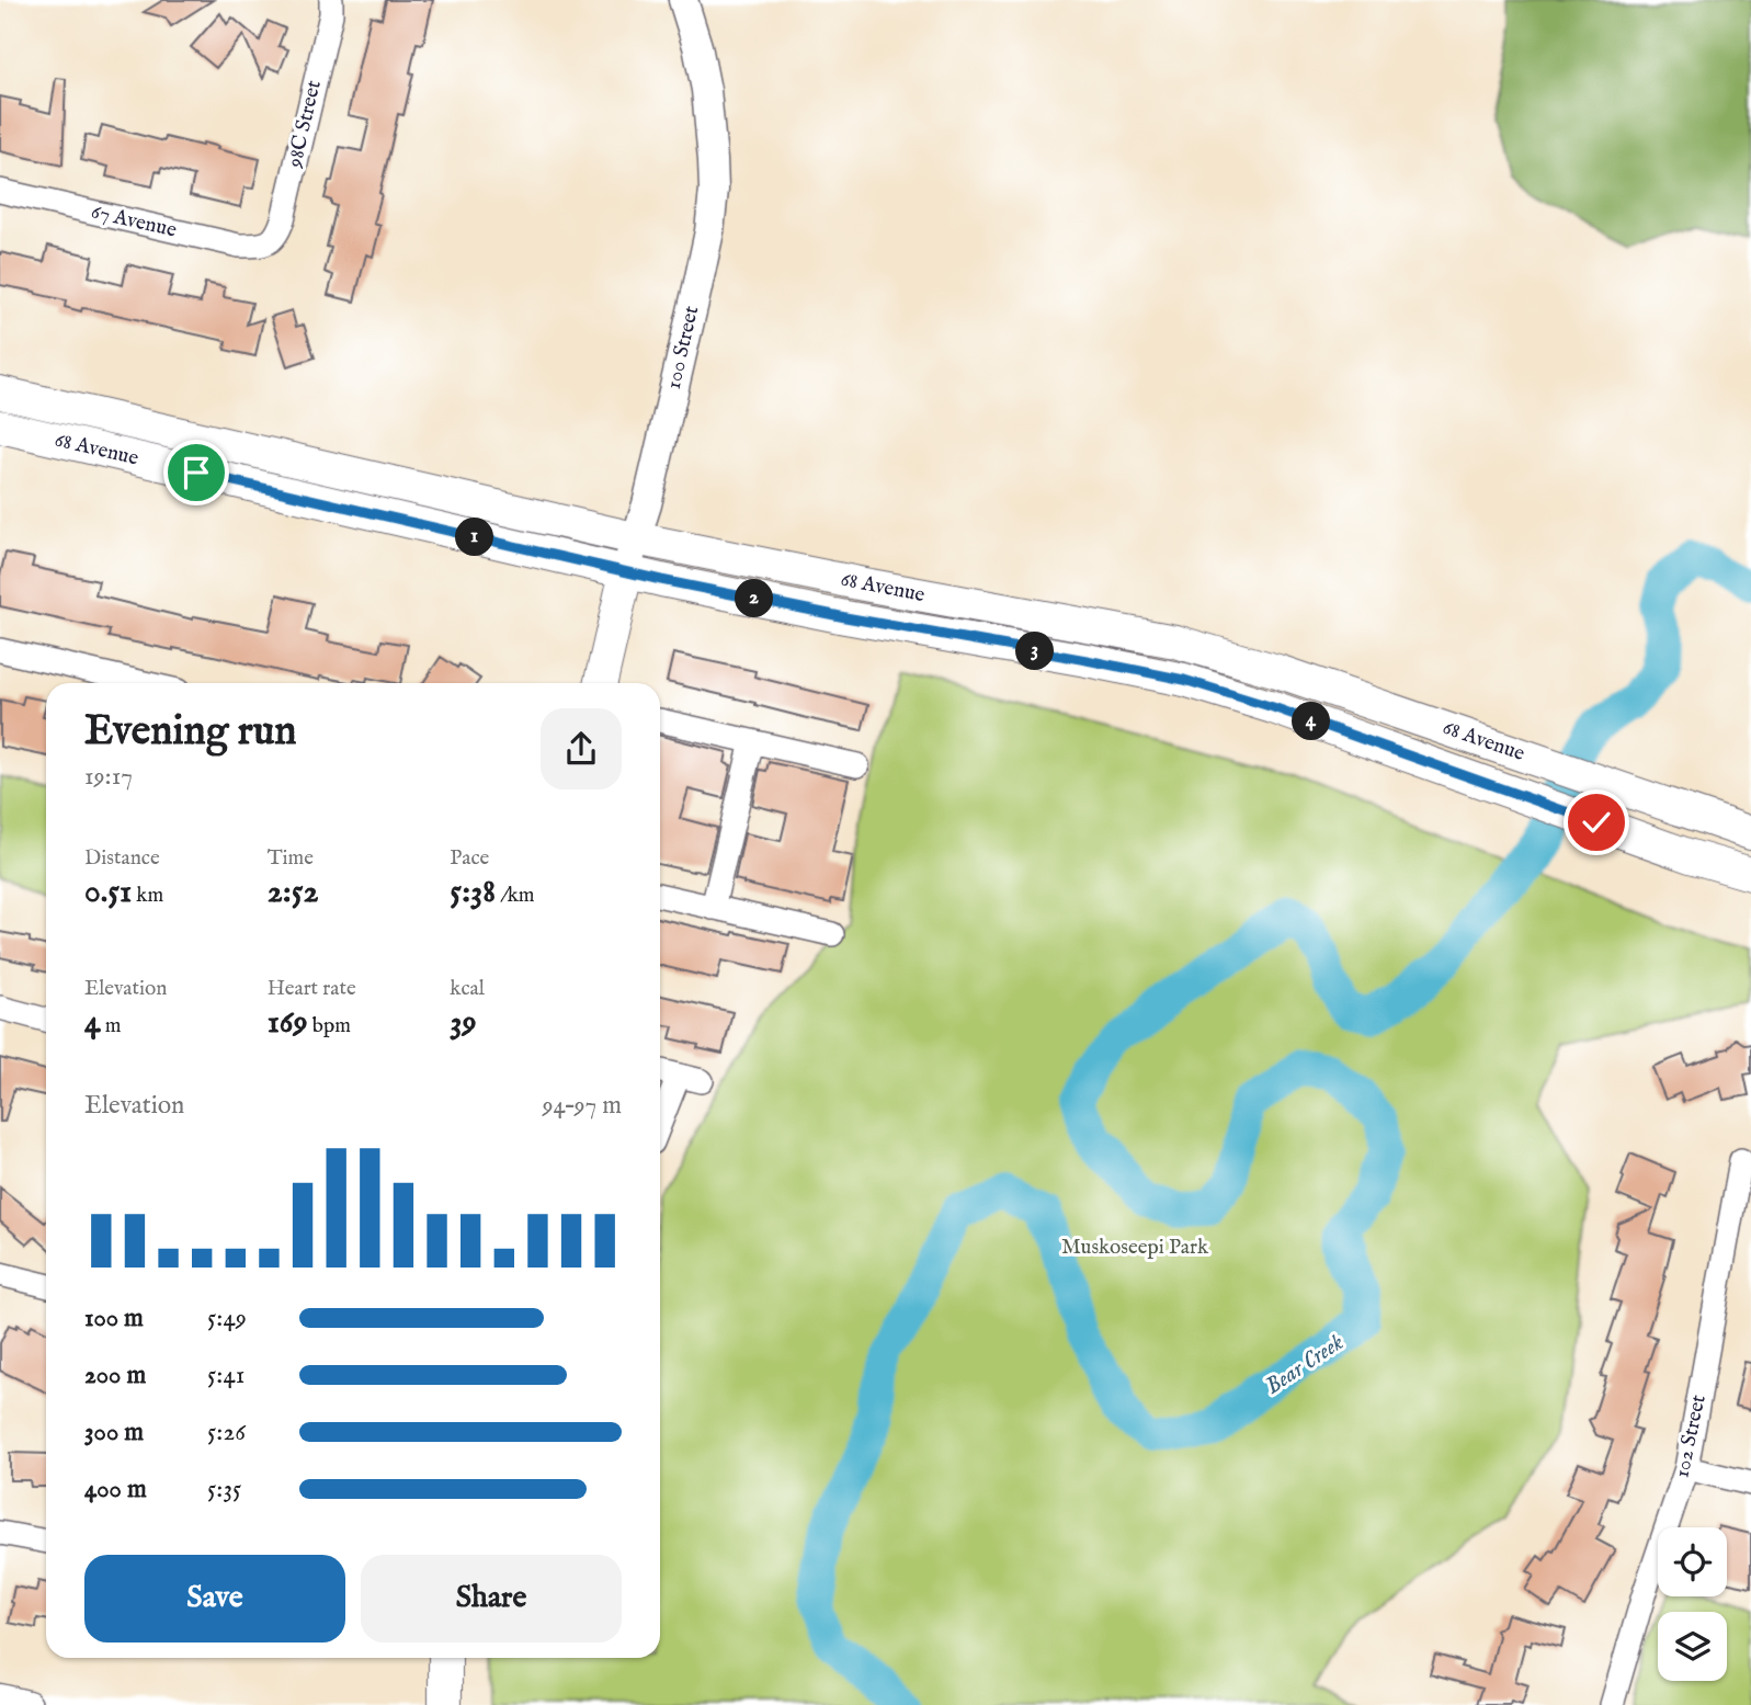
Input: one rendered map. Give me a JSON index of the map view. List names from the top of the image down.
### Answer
{
  "streets": {
    "main road": ["100 Street", "68 Avenue"],
    "street": ["98C Street", "67 Avenue", "102 Street"]
  },
  "crossings": [
    ["98C Street", "67 Avenue"],
    ["100 Street", "68 Avenue"]
  ],
  "water": ["Bear Creek"],
  "parks": ["Muskoseepi Park"],
  "page": {
    "pins": [
      "1",
      "2",
      "3",
      "4"
    ],
    "heading": ["Evening run", "19:17"],
    "stats": [
      ["Distance", "0.51 km"],
      ["Time", "2:52"],
      ["Pace", "5:38 /km"],
      ["Elevation", "4 m"],
      ["Heart rate", "169 bpm"],
      ["kcal", "39"]
    ],
    "chart": ["Elevation", "94–97 m"],
    "list": [
      {
        "name": "100 m",
        "note": "5:49"
      },
      {
        "name": "200 m",
        "note": "5:41"
      },
      {
        "name": "300 m",
        "note": "5:26"
      },
      {
        "name": "400 m",
        "note": "5:35"
      }
    ],
    "buttons": ["Save", "Share"]
  }
}
